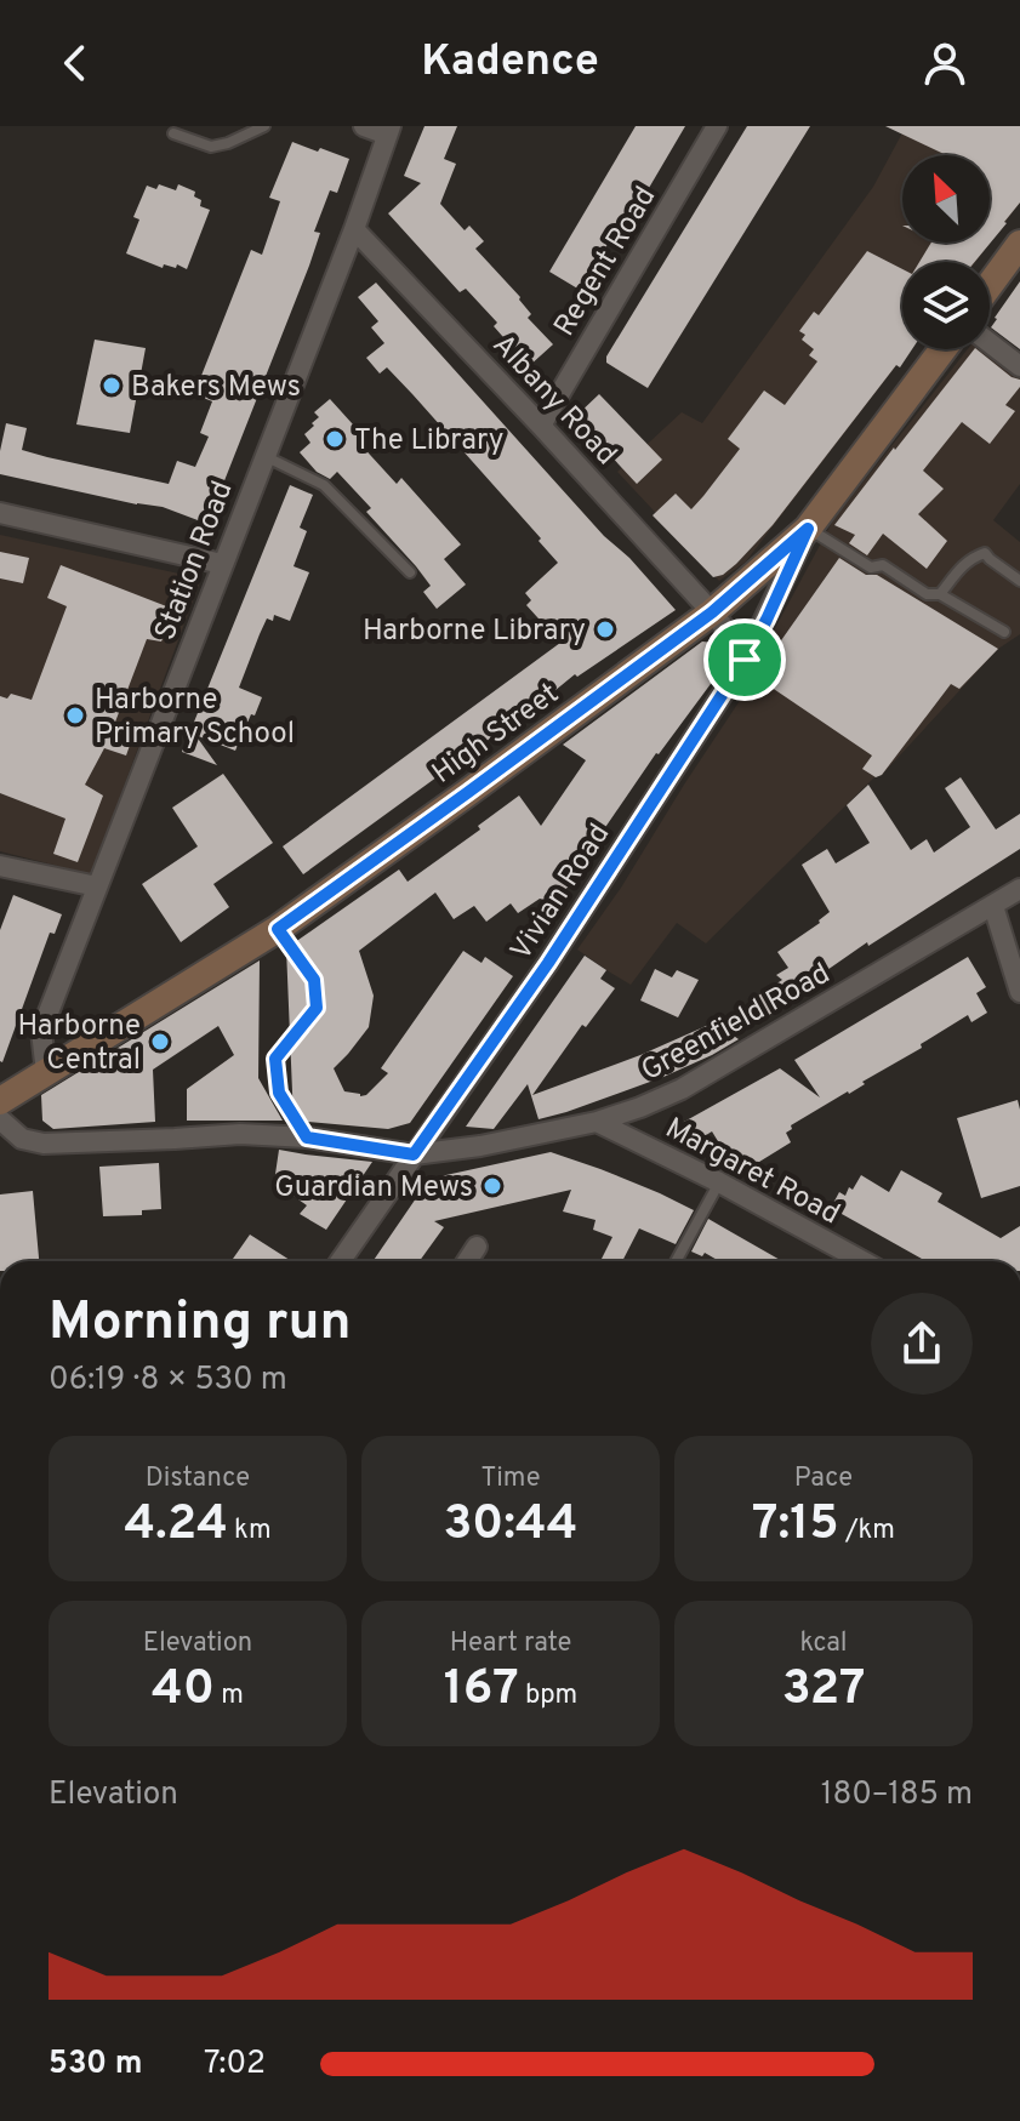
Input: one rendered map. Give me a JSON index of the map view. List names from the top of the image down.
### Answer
{
  "streets": {
    "main road": ["High Street"],
    "street": [
      "Regent Road",
      "Albany Road",
      "Station Road",
      "Vivian Road",
      "Greenfield Road",
      "Margaret Road"
    ]
  },
  "crossings": [
    ["Regent Road", "Albany Road"],
    ["Albany Road", "Station Road"],
    ["Albany Road", "High Street"],
    ["Albany Road", "Vivian Road"],
    ["Station Road", "High Street"],
    ["High Street", "Vivian Road"],
    ["Vivian Road", "Greenfield Road"],
    ["Greenfield Road", "Margaret Road"]
  ],
  "places": [
    "Bakers Mews",
    "The Library",
    "Harborne Library",
    "Harborne Primary School",
    "Harborne Central",
    "Guardian Mews"
  ],
  "north": "top left",
  "page": {
    "header": "Kadence",
    "heading": ["Morning run", "06:19 · 8 × 530 m"],
    "stats": [
      ["Distance", "4.24 km"],
      ["Time", "30:44"],
      ["Pace", "7:15 /km"],
      ["Elevation", "40 m"],
      ["Heart rate", "167 bpm"],
      ["kcal", "327"]
    ],
    "chart": ["Elevation", "180–185 m"],
    "list": [
      {
        "name": "530 m",
        "note": "7:02"
      }
    ]
  }
}
